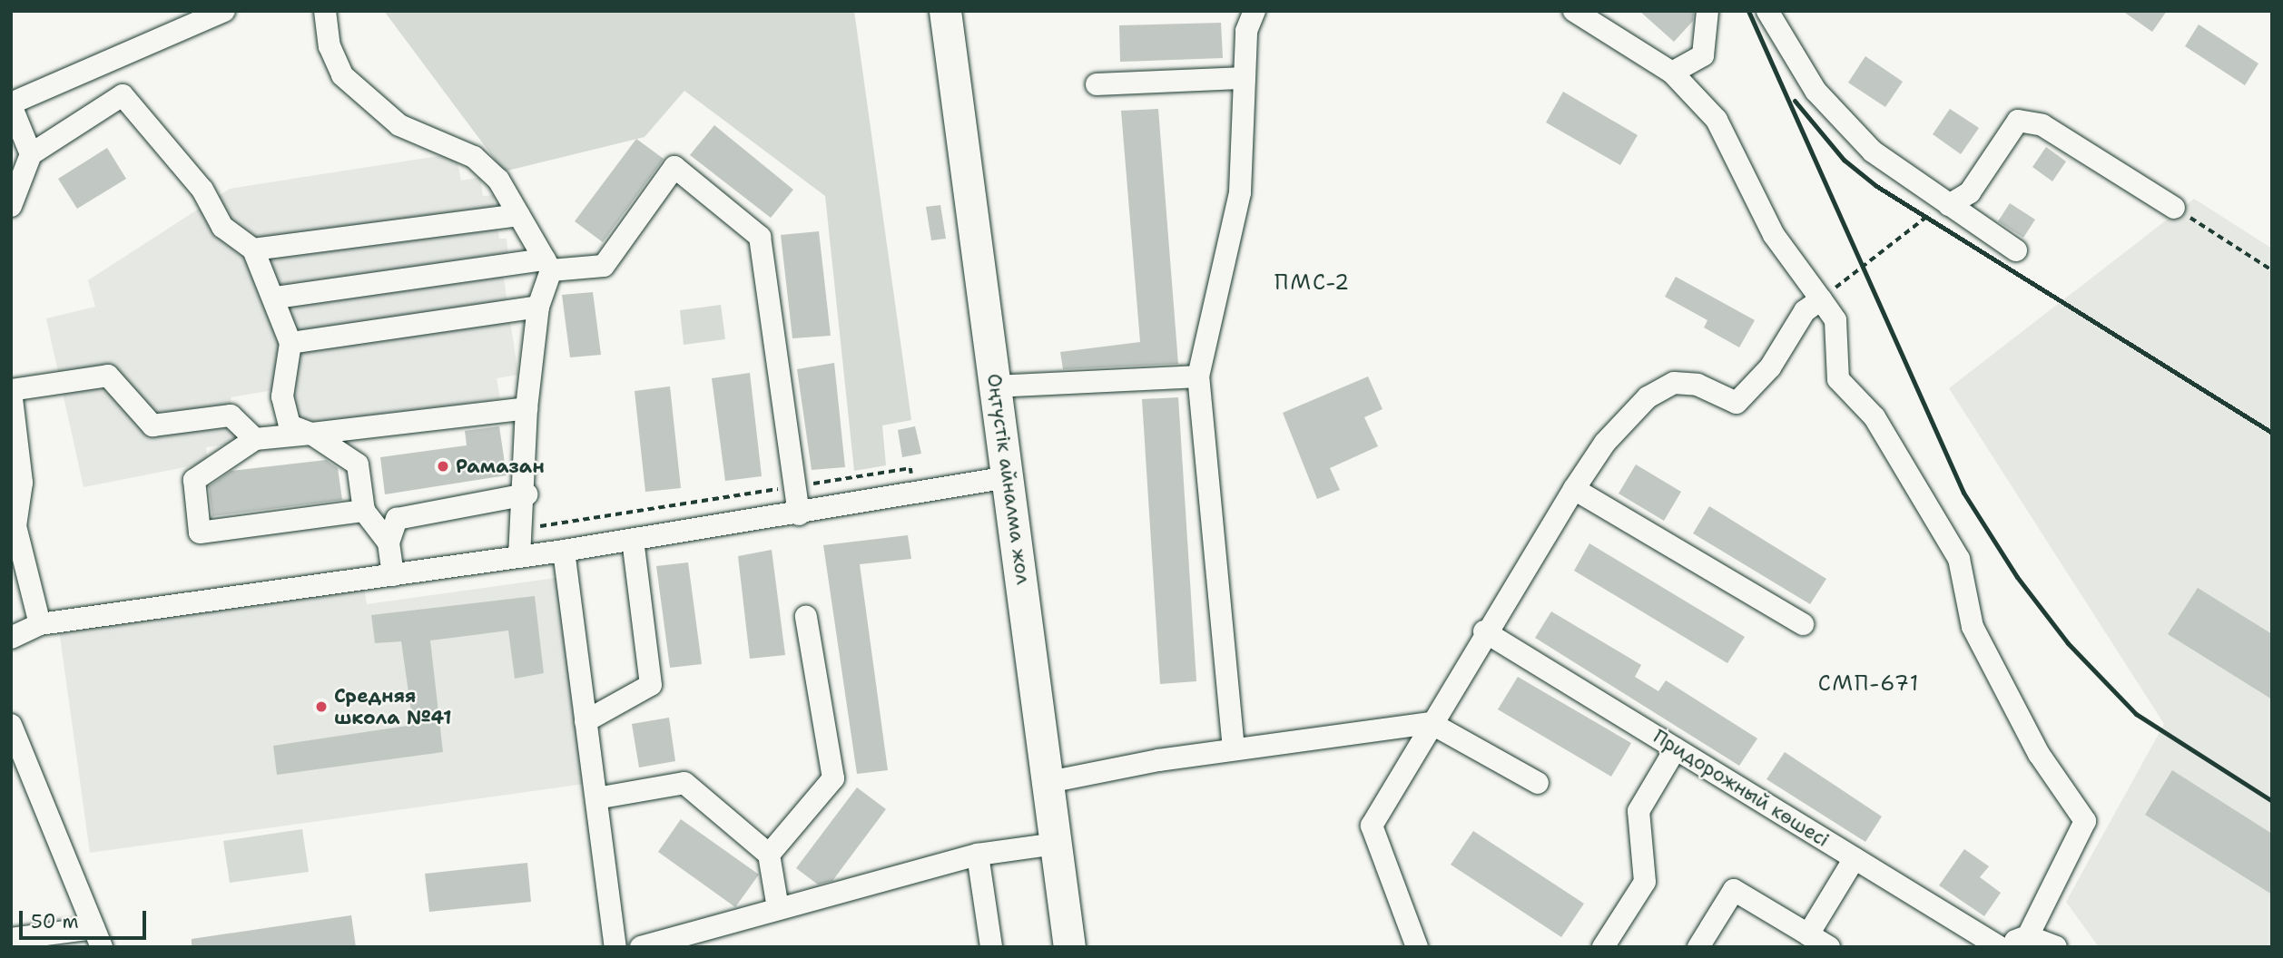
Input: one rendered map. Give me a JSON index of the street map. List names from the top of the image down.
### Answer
{
  "streets": {
    "highway": ["Оңтүстік айналма жол"],
    "street": ["Придорожный көшесі"]
  },
  "districts": ["ПМС-2", "СМП-671"],
  "places": ["Рамазан", "Средняя школа №41"],
  "scale_bar": "50 m"
}
